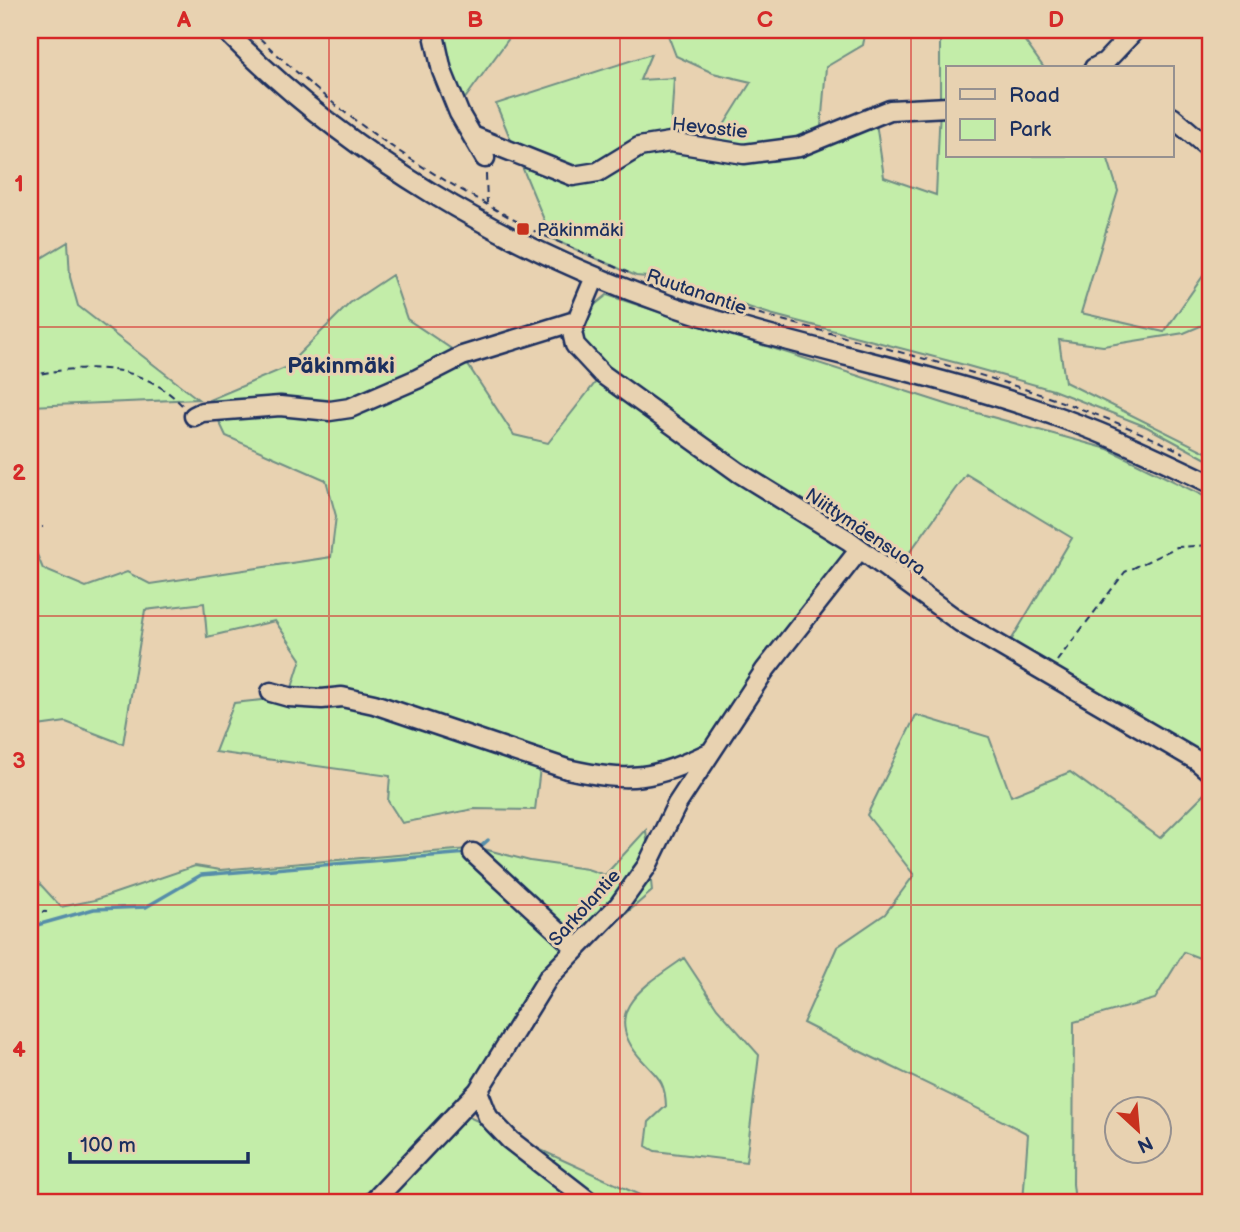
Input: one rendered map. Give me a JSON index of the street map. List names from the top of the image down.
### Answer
{
  "streets": {
    "street": [
      "Hevostie",
      "Ruutanantie",
      "Niittymäensuora",
      "Sarkolantie"
    ]
  },
  "crossings": [
    ["Niittymäensuora", "Sarkolantie"]
  ],
  "districts": ["Päkinmäki"],
  "places": {
    "transit": ["Päkinmäki"]
  },
  "legend": ["Road", "Park"],
  "scale_bar": "100 m",
  "north": "bottom right",
  "grid": {
    "columns": [
      "A",
      "B",
      "C",
      "D"
    ],
    "rows": [
      "1",
      "2",
      "3",
      "4"
    ]
  }
}
